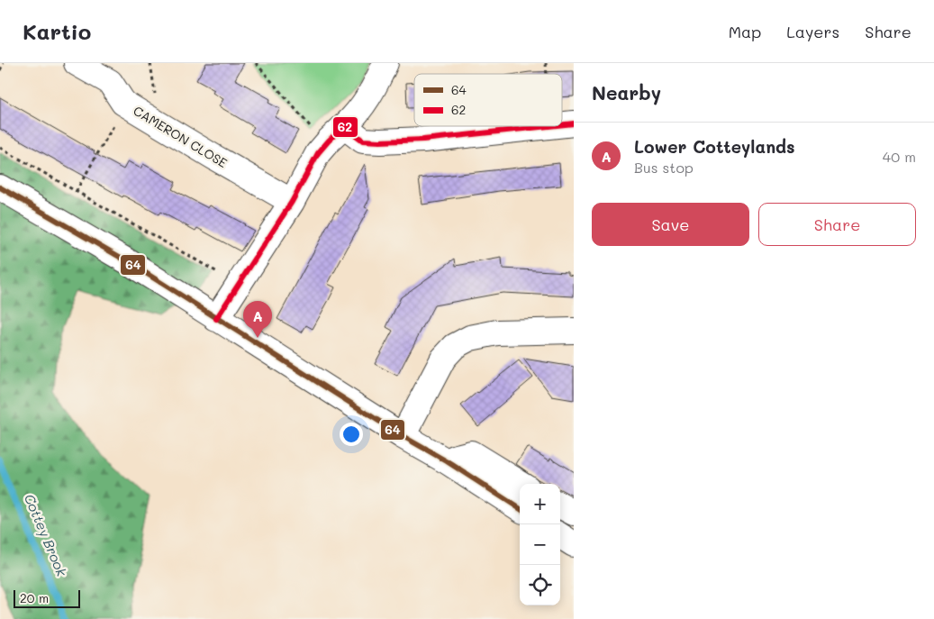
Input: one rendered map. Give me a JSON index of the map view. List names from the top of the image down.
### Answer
{
  "streets": {
    "street": ["CAMERON CLOSE"]
  },
  "water": ["Cottey Brook"],
  "lines": ["transit line 62", "transit line 64"],
  "legend": ["64", "62"],
  "scale_bar": "20 m",
  "page": {
    "header": "Kartio",
    "nav": ["Map", "Layers", "Share"],
    "heading": "Nearby",
    "list": [
      {
        "mark": "A",
        "name": "Lower Cotteylands",
        "note": "Bus stop",
        "value": "40 m"
      }
    ],
    "buttons": ["Save", "Share"],
    "pins": "A",
    "map_buttons": ["+", "−"],
    "scale": "20 m"
  }
}
